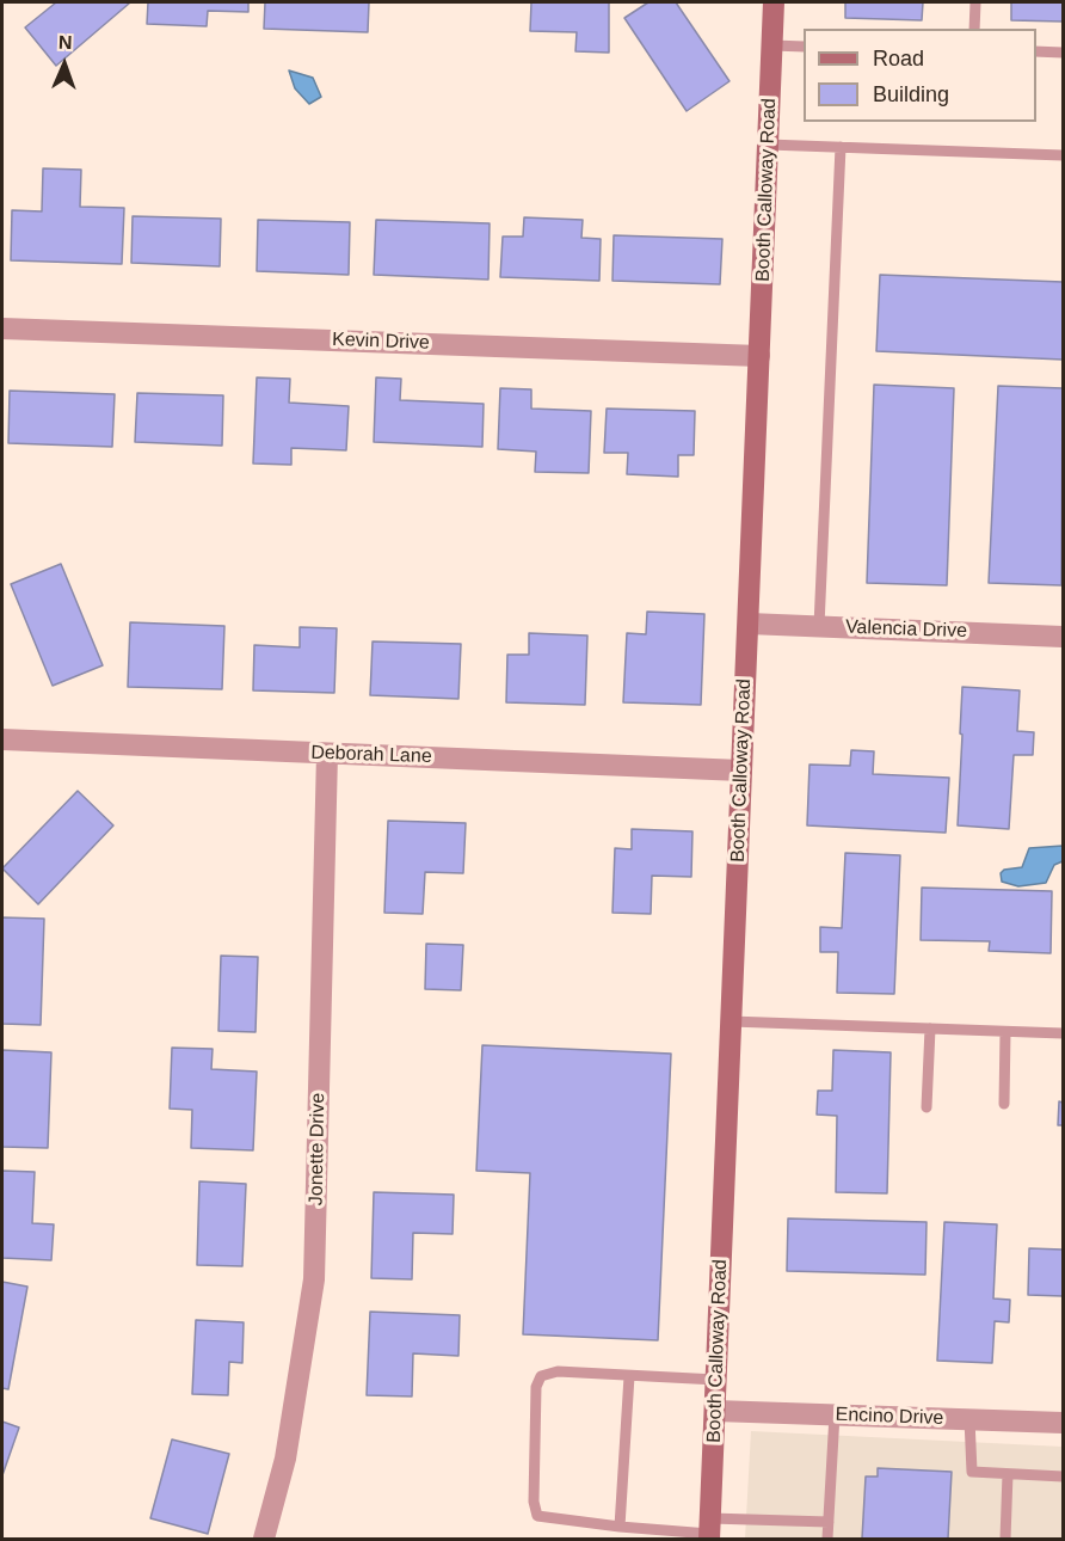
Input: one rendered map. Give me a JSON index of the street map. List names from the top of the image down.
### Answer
{
  "streets": {
    "street": [
      "Booth Calloway Road",
      "Kevin Drive",
      "Valencia Drive",
      "Deborah Lane",
      "Jonette Drive",
      "Encino Drive"
    ]
  },
  "crossings": [
    ["Booth Calloway Road", "Kevin Drive"],
    ["Booth Calloway Road", "Valencia Drive"],
    ["Booth Calloway Road", "Deborah Lane"],
    ["Booth Calloway Road", "Encino Drive"],
    ["Deborah Lane", "Jonette Drive"]
  ],
  "legend": ["Road", "Building"],
  "north": "top"
}
